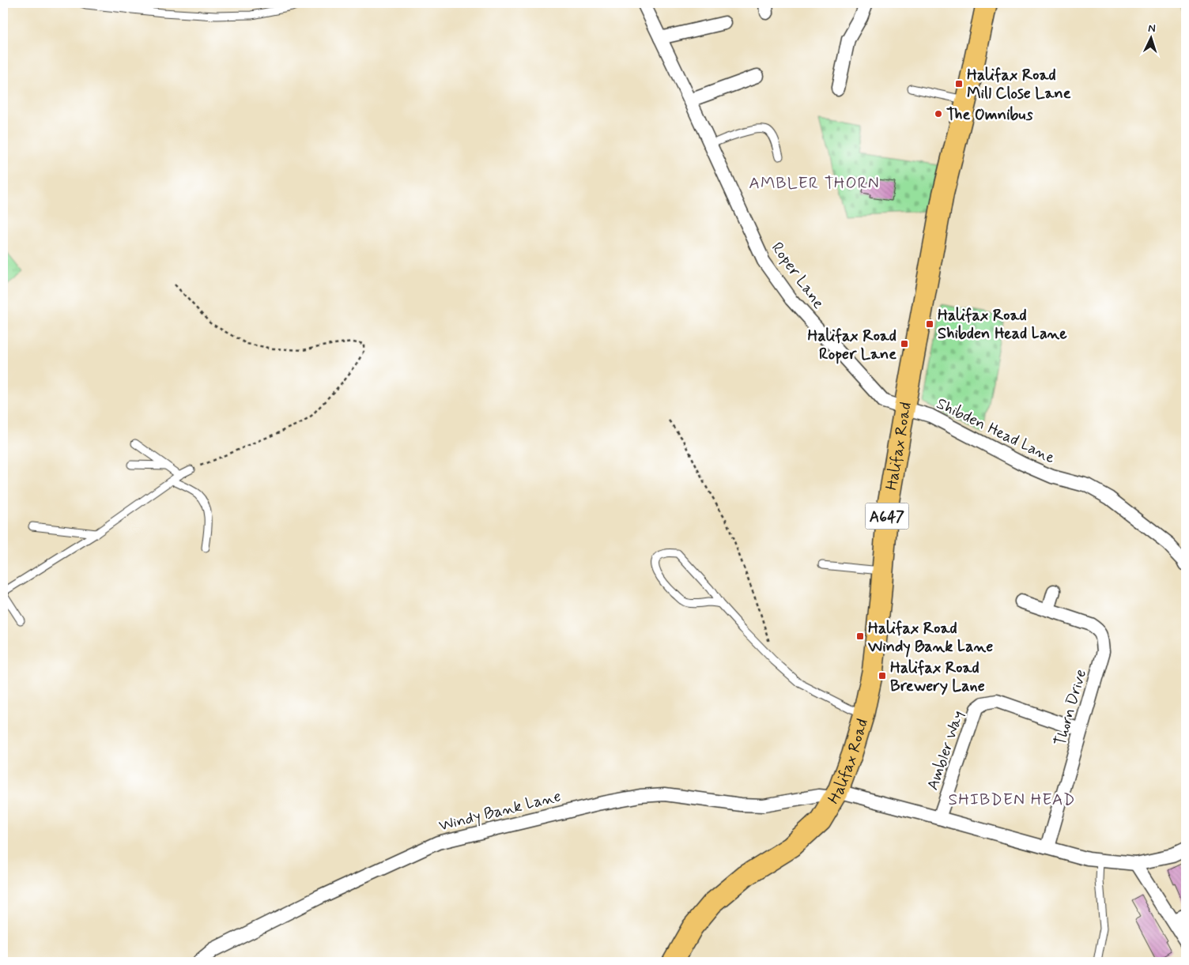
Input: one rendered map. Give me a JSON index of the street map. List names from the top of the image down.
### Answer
{
  "streets": {
    "main road": ["Halifax Road", "A647"],
    "street": [
      "Roper Lane",
      "Shibden Head Lane",
      "Thorn Drive",
      "Ambler Way",
      "Windy Bank Lane"
    ]
  },
  "crossings": [
    ["Roper Lane", "Shibden Head Lane"],
    ["Roper Lane", "Halifax Road"],
    ["Shibden Head Lane", "Halifax Road"],
    ["Halifax Road", "Windy Bank Lane"],
    ["Thorn Drive", "Ambler Way"],
    ["Thorn Drive", "Windy Bank Lane"],
    ["Ambler Way", "Windy Bank Lane"]
  ],
  "districts": ["AMBLER THORN", "SHIBDEN HEAD"],
  "places": {
    "transit": [
      "Halifax Road Mill Close Lane",
      "Halifax Road Shibden Head Lane",
      "Halifax Road Roper Lane",
      "Halifax Road Windy Bank Lane",
      "Halifax Road Brewery Lane"
    ],
    "other": ["The Omnibus"]
  },
  "north": "top"
}
